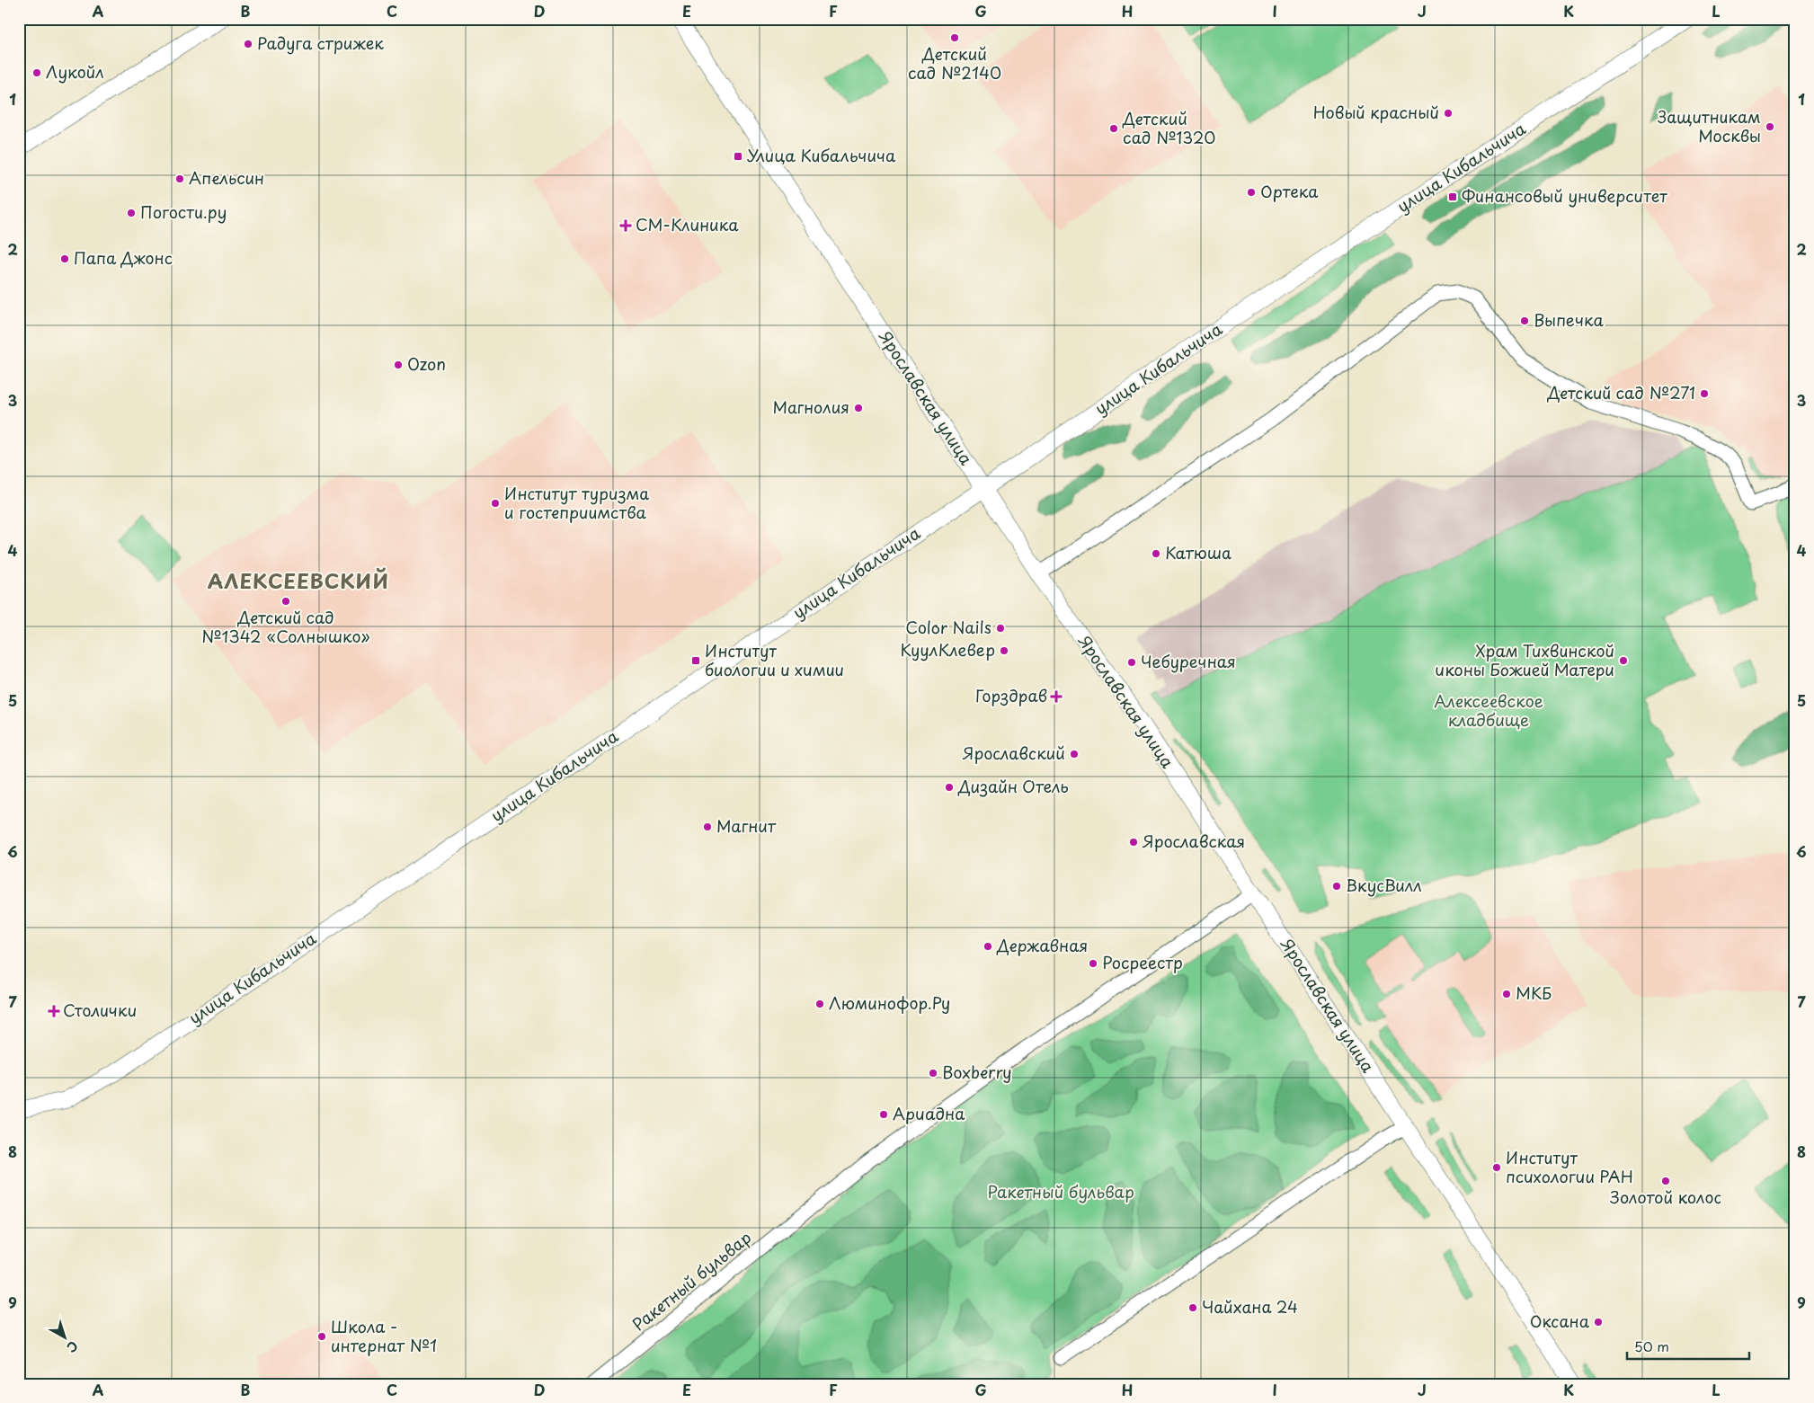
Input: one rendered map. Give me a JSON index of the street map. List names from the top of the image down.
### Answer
{
  "streets": {
    "street": ["улица Кибальчича", "Ярославская улица", "Ракетный бульвар"]
  },
  "crossings": [
    ["улица Кибальчича", "Ярославская улица"],
    ["Ярославская улица", "Ракетный бульвар"]
  ],
  "districts": ["АЛЕКСЕЕВСКИЙ"],
  "parks": ["Алексеевское кладбище", "Ракетный бульвар"],
  "places": {
    "other": [
      "Детский сад №2140",
      "Радуга стрижек",
      "Лукойл",
      "Новый красный",
      "Защитникам Москвы",
      "Детский сад №1320",
      "Апельсин",
      "Ортека",
      "Погости.ру",
      "Папа Джонс",
      "Выпечка",
      "Ozon",
      "Детский сад №271",
      "Магнолия",
      "Институт туризма и гостеприимства",
      "Катюша",
      "Детский сад №1342 «Солнышко»",
      "Color Nails",
      "КуулКлевер",
      "Храм Тихвинской иконы Божией Матери",
      "Чебуречная",
      "Ярославский",
      "Дизайн Отель",
      "Магнит",
      "Ярославская",
      "ВкусВилл",
      "Державная",
      "Росреестр",
      "МКБ",
      "Люминофор.Ру",
      "Boxberry",
      "Ариадна",
      "Институт психологии РАН",
      "Золотой колос",
      "Чайхана 24",
      "Оксана",
      "Школа - интернат №1"
    ],
    "transit": ["Улица Кибальчича", "Финансовый университет", "Институт биологии и химии"],
    "health": ["СМ-Клиника", "Горздрав", "Столички"]
  },
  "scale_bar": "50 m",
  "north": "bottom right",
  "grid": {
    "columns": [
      "A",
      "B",
      "C",
      "D",
      "E",
      "F",
      "G",
      "H",
      "I",
      "J",
      "K",
      "L"
    ],
    "rows": [
      "1",
      "2",
      "3",
      "4",
      "5",
      "6",
      "7",
      "8",
      "9"
    ]
  }
}
